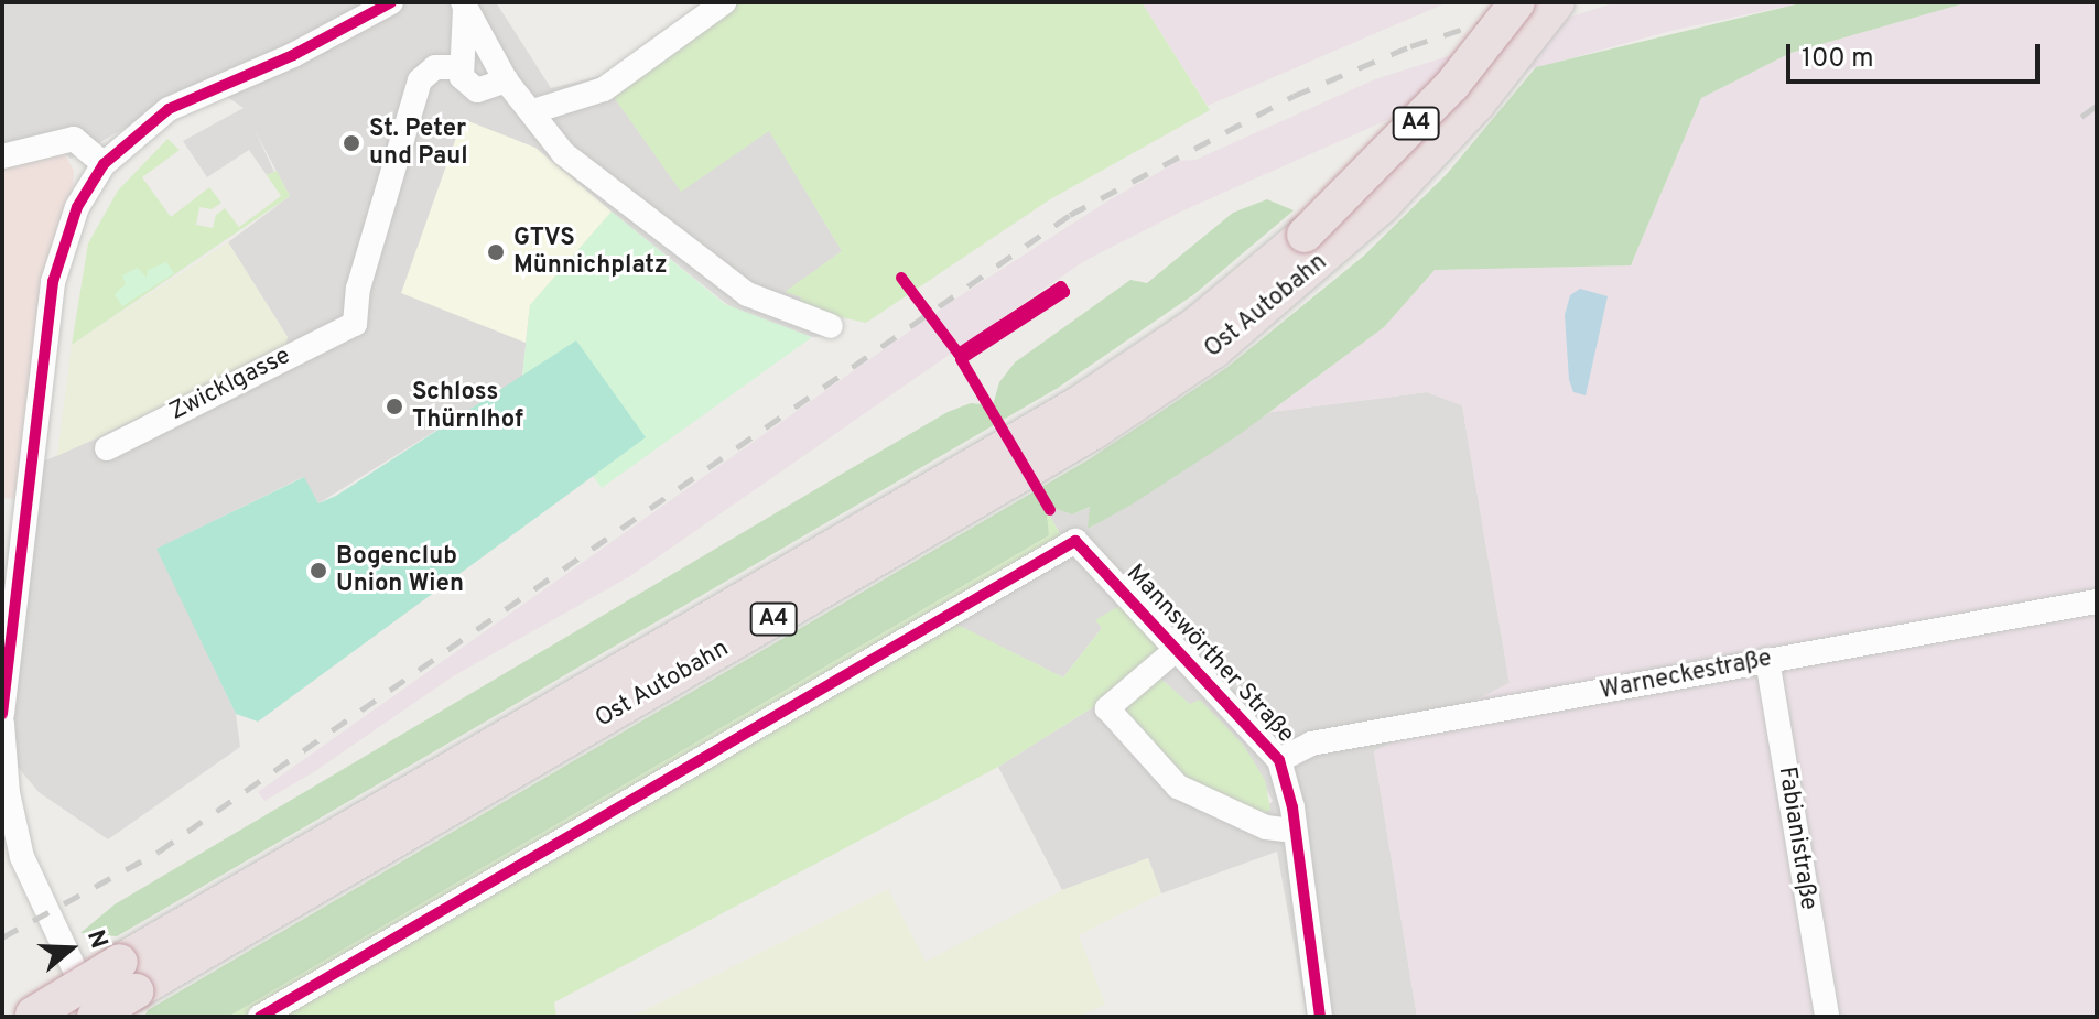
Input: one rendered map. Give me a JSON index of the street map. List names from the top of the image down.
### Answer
{
  "streets": {
    "highway": ["A4", "Ost Autobahn"],
    "street": [
      "Zwicklgasse",
      "Mannswörther Straße",
      "Warneckestraße",
      "Fabianistraße"
    ]
  },
  "crossings": [
    ["Mannswörther Straße", "Warneckestraße"],
    ["Warneckestraße", "Fabianistraße"]
  ],
  "places": [
    "St. Peter und Paul",
    "GTVS Münnichplatz",
    "Schloss Thürnlhof",
    "Bogenclub Union Wien"
  ],
  "scale_bar": "100 m",
  "north": "right"
}
